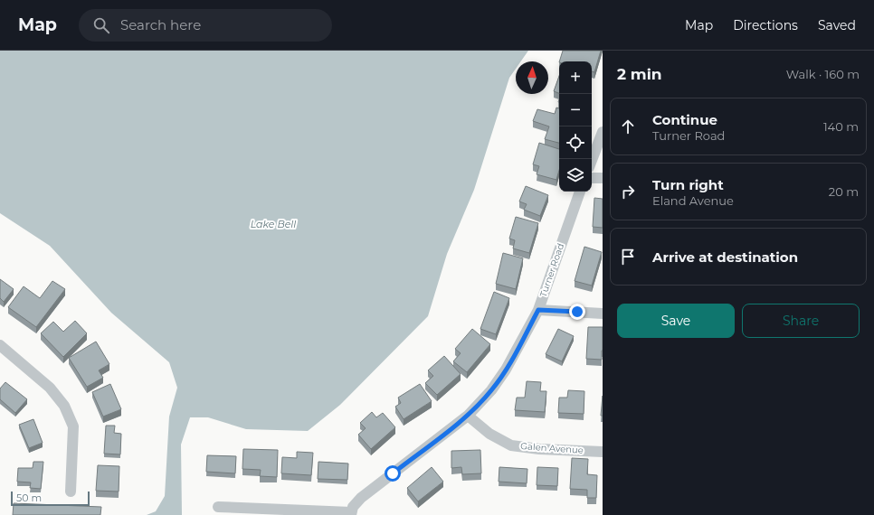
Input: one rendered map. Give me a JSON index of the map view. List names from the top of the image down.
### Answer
{
  "streets": {
    "street": ["Turner Road", "Galen Avenue"]
  },
  "crossings": [
    ["Turner Road", "Galen Avenue"]
  ],
  "water": ["Lake Bell"],
  "scale_bar": "50 m",
  "north": "top",
  "page": {
    "header": "Map",
    "search": "Search here",
    "nav": ["Map", "Directions", "Saved"],
    "heading": ["2 min", "Walk · 160 m"],
    "map_buttons": ["+", "−"],
    "list": [
      ["Continue", "Turner Road", "140 m"],
      ["Turn right", "Eland Avenue", "20 m"],
      "Arrive at destination"
    ],
    "buttons": ["Save", "Share"],
    "scale": "50 m"
  }
}
